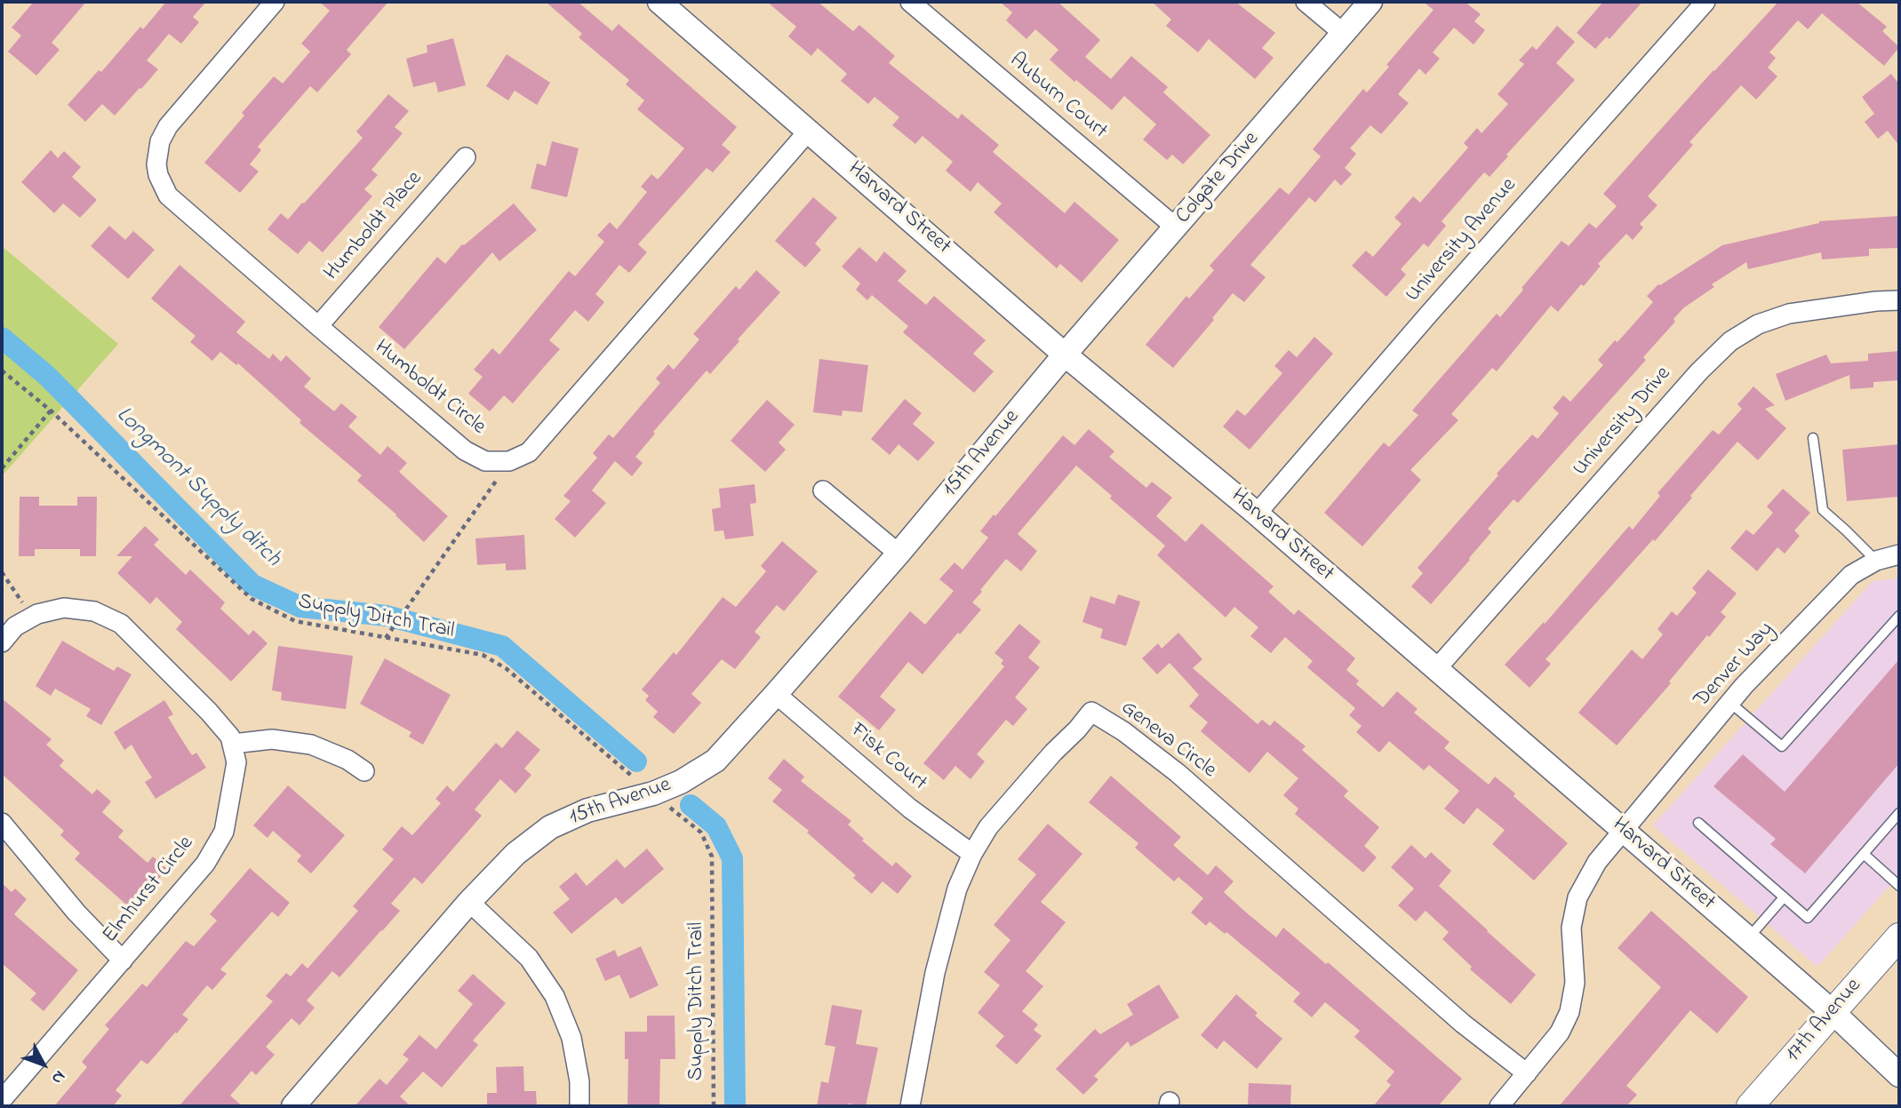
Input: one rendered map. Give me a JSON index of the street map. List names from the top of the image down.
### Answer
{
  "streets": {
    "main road": ["17th Avenue"],
    "street": [
      "Auburn Court",
      "Colgate Drive",
      "Harvard Street",
      "Humboldt Place",
      "University Avenue",
      "Humboldt Circle",
      "University Drive",
      "15th Avenue",
      "Denver Way",
      "Geneva Circle",
      "Fisk Court",
      "Elmhurst Circle"
    ],
    "path": ["Supply Ditch Trail"]
  },
  "crossings": [
    ["Auburn Court", "Colgate Drive"],
    ["Colgate Drive", "Harvard Street"],
    ["Colgate Drive", "15th Avenue"],
    ["Harvard Street", "University Avenue"],
    ["Harvard Street", "University Drive"],
    ["Harvard Street", "15th Avenue"],
    ["Harvard Street", "Denver Way"],
    ["Harvard Street", "17th Avenue"],
    ["Humboldt Place", "Humboldt Circle"],
    ["15th Avenue", "Fisk Court"],
    ["Denver Way", "Geneva Circle"],
    ["Geneva Circle", "Fisk Court"]
  ],
  "water": ["Longmont Supply ditch"],
  "north": "bottom right"
}
